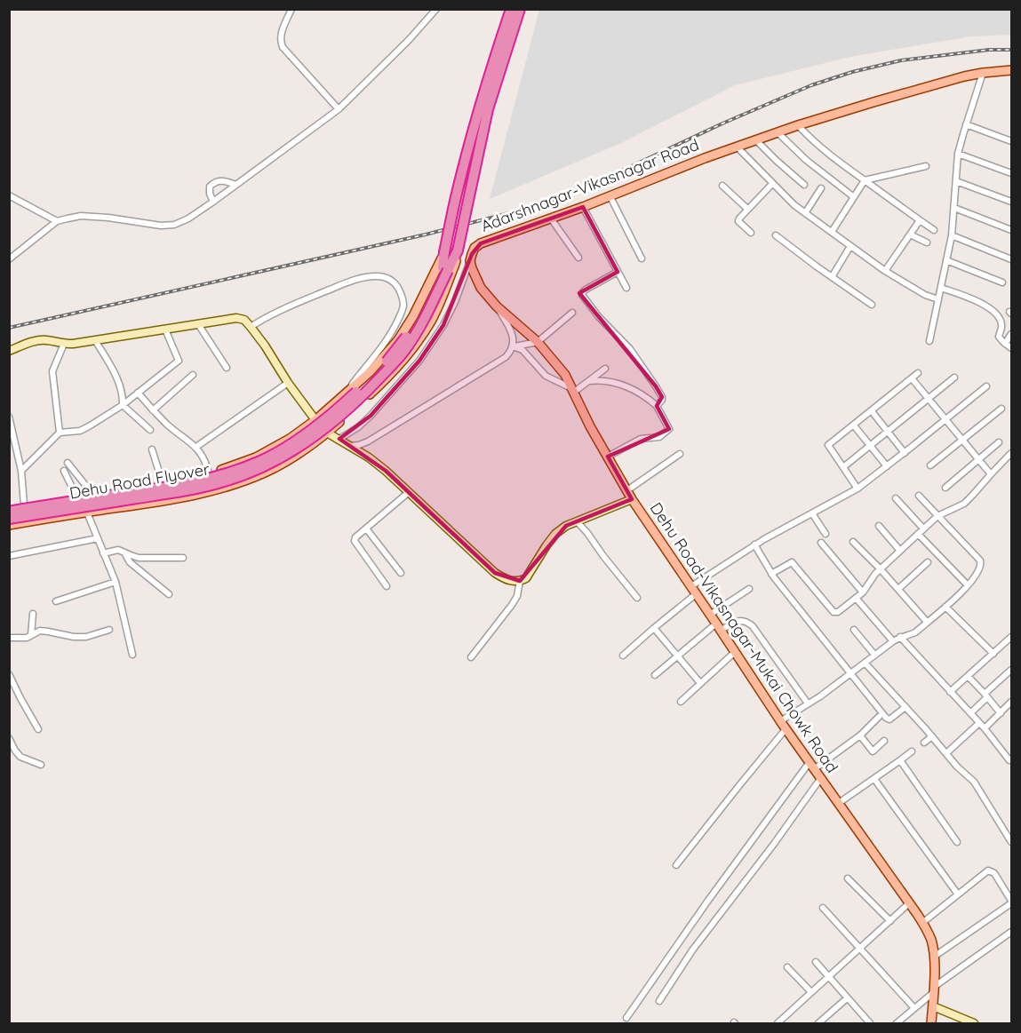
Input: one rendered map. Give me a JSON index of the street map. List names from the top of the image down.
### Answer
{
  "streets": {
    "highway": ["Dehu Road Flyover"],
    "main road": ["Adarshnagar-Vikasnagar Road", "Dehu Road-Vikasnagar-Mukai Chowk Road"]
  }
}
